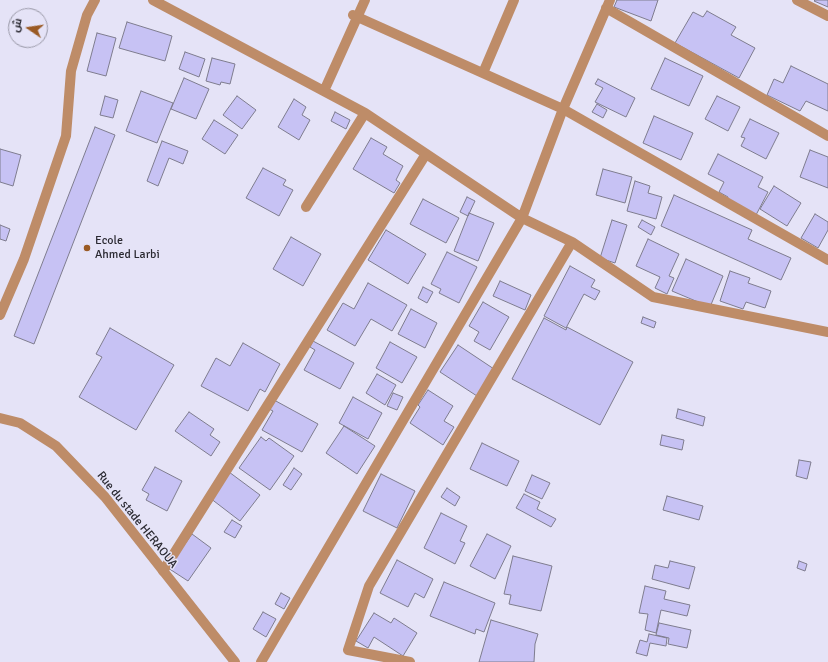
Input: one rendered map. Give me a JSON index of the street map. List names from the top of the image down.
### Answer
{
  "streets": {
    "street": ["Rue du stade HERAOUA"]
  },
  "places": ["Ecole Ahmed Larbi"],
  "north": "left"
}
